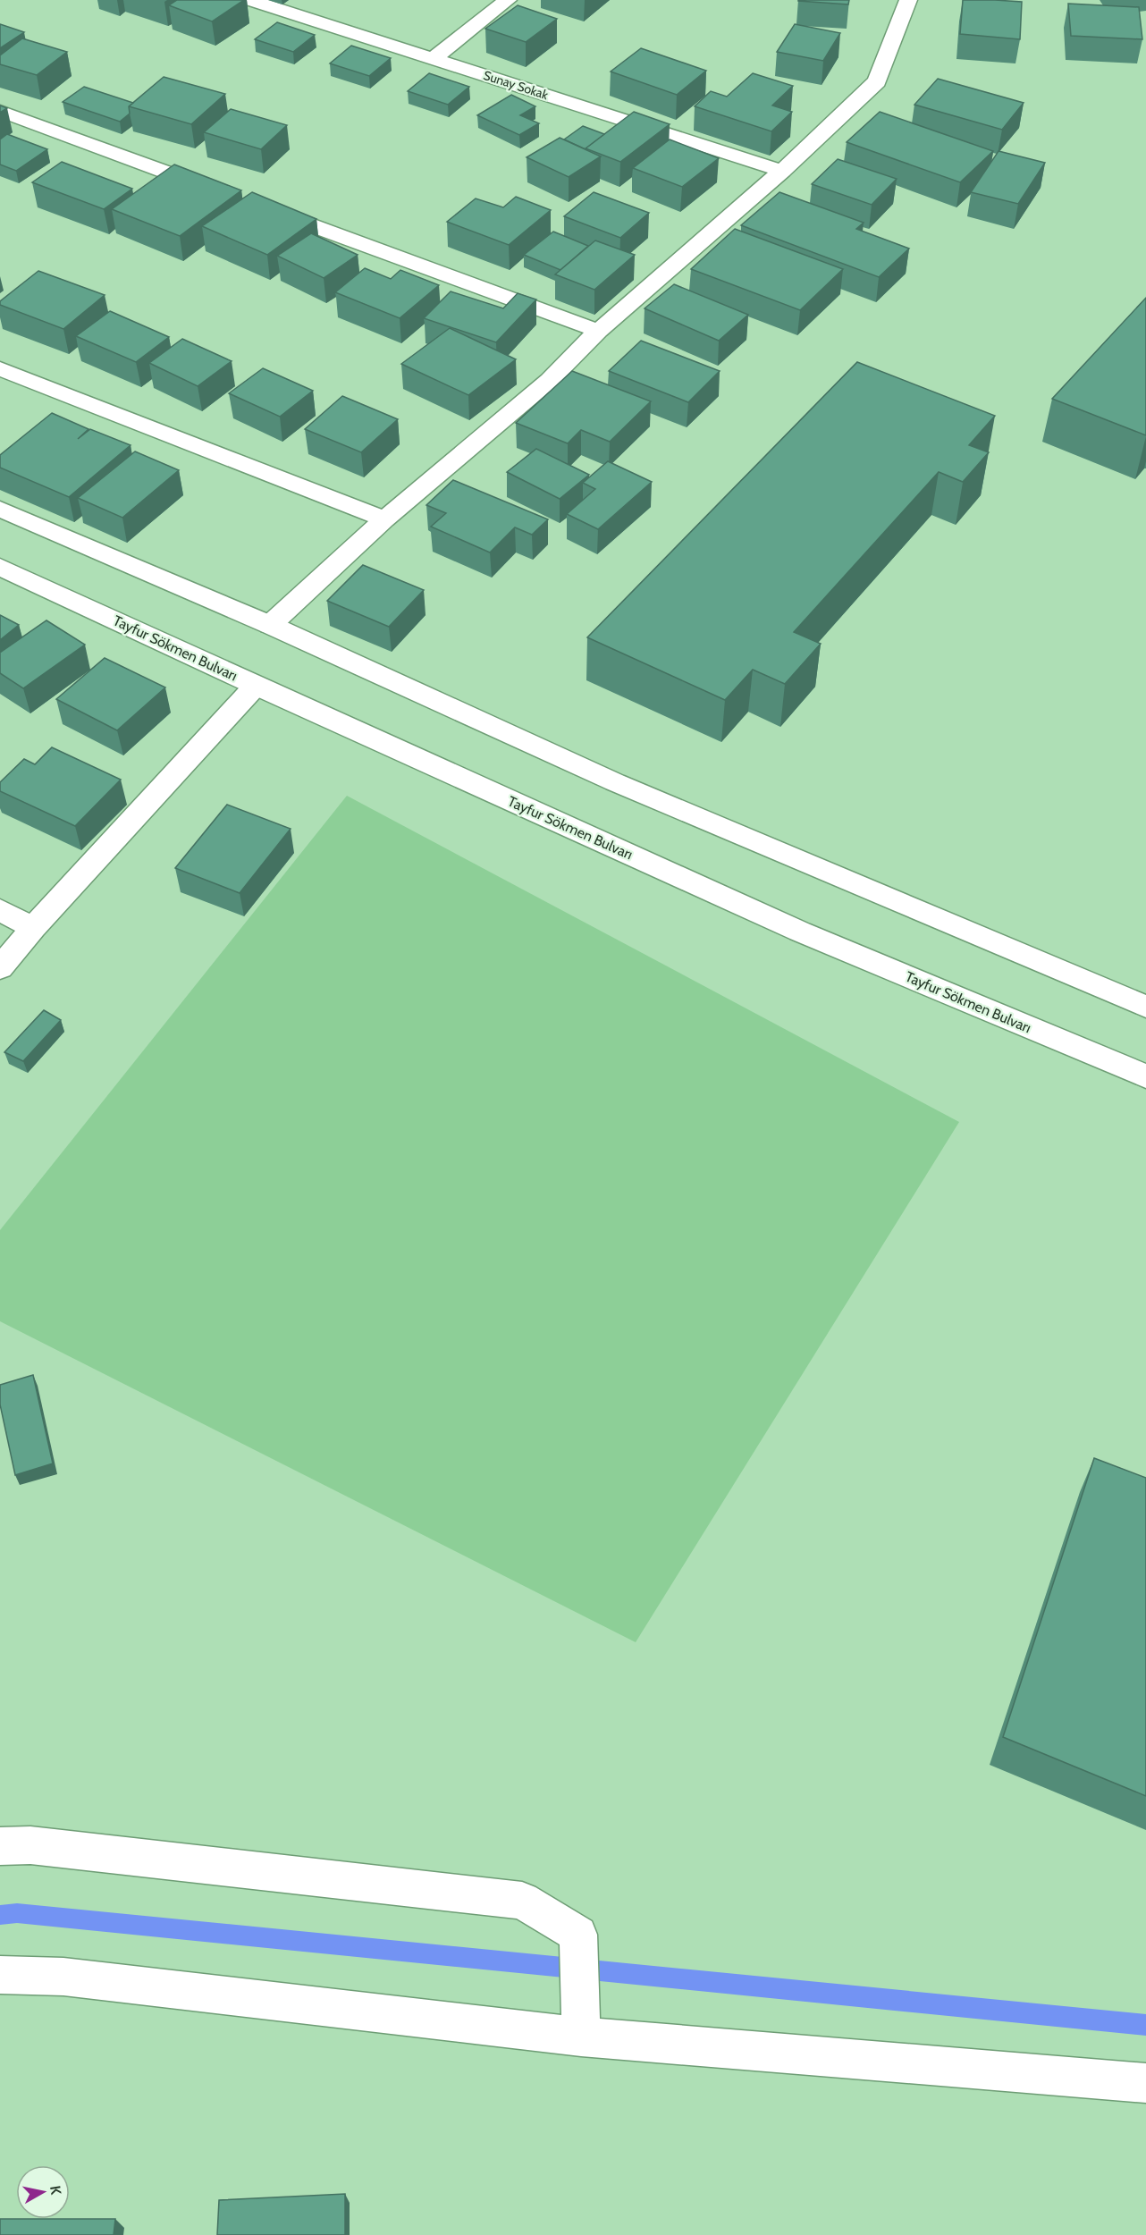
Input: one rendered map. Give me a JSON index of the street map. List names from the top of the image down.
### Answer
{
  "streets": {
    "street": ["Sunay Sokak", "Tayfur Sökmen Bulvarı"]
  },
  "north": "right"
}
